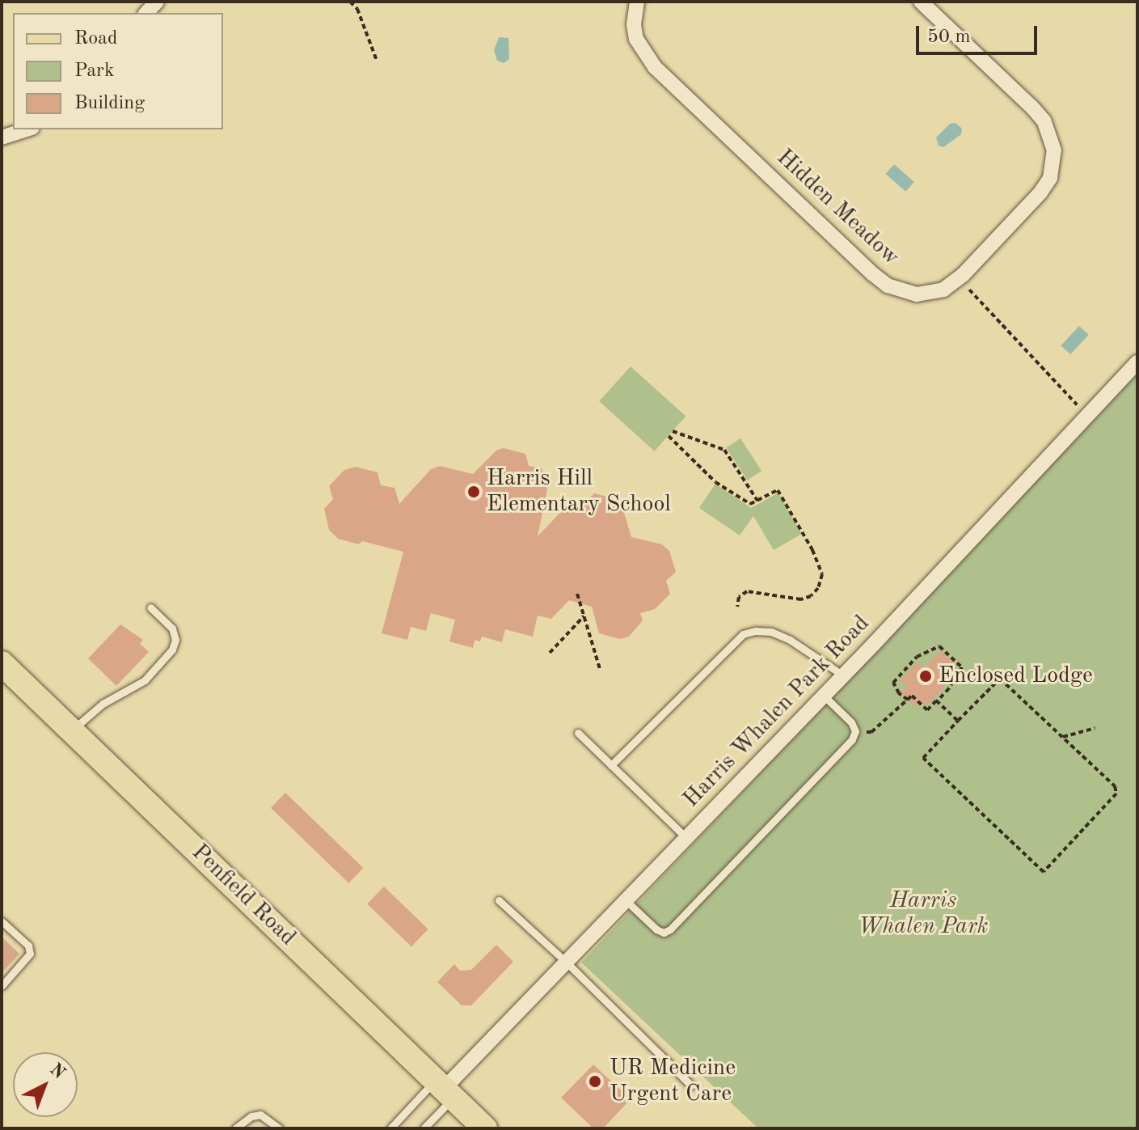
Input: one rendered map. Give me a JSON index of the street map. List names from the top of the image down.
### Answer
{
  "streets": {
    "main road": ["Penfield Road"],
    "street": ["Hidden Meadow", "Harris Whalen Park Road"]
  },
  "crossings": [
    ["Harris Whalen Park Road", "Penfield Road"]
  ],
  "parks": ["Harris Whalen Park"],
  "places": ["Harris Hill Elementary School", "Enclosed Lodge", "UR Medicine Urgent Care"],
  "legend": ["Road", "Park", "Building"],
  "scale_bar": "50 m",
  "north": "top right"
}
